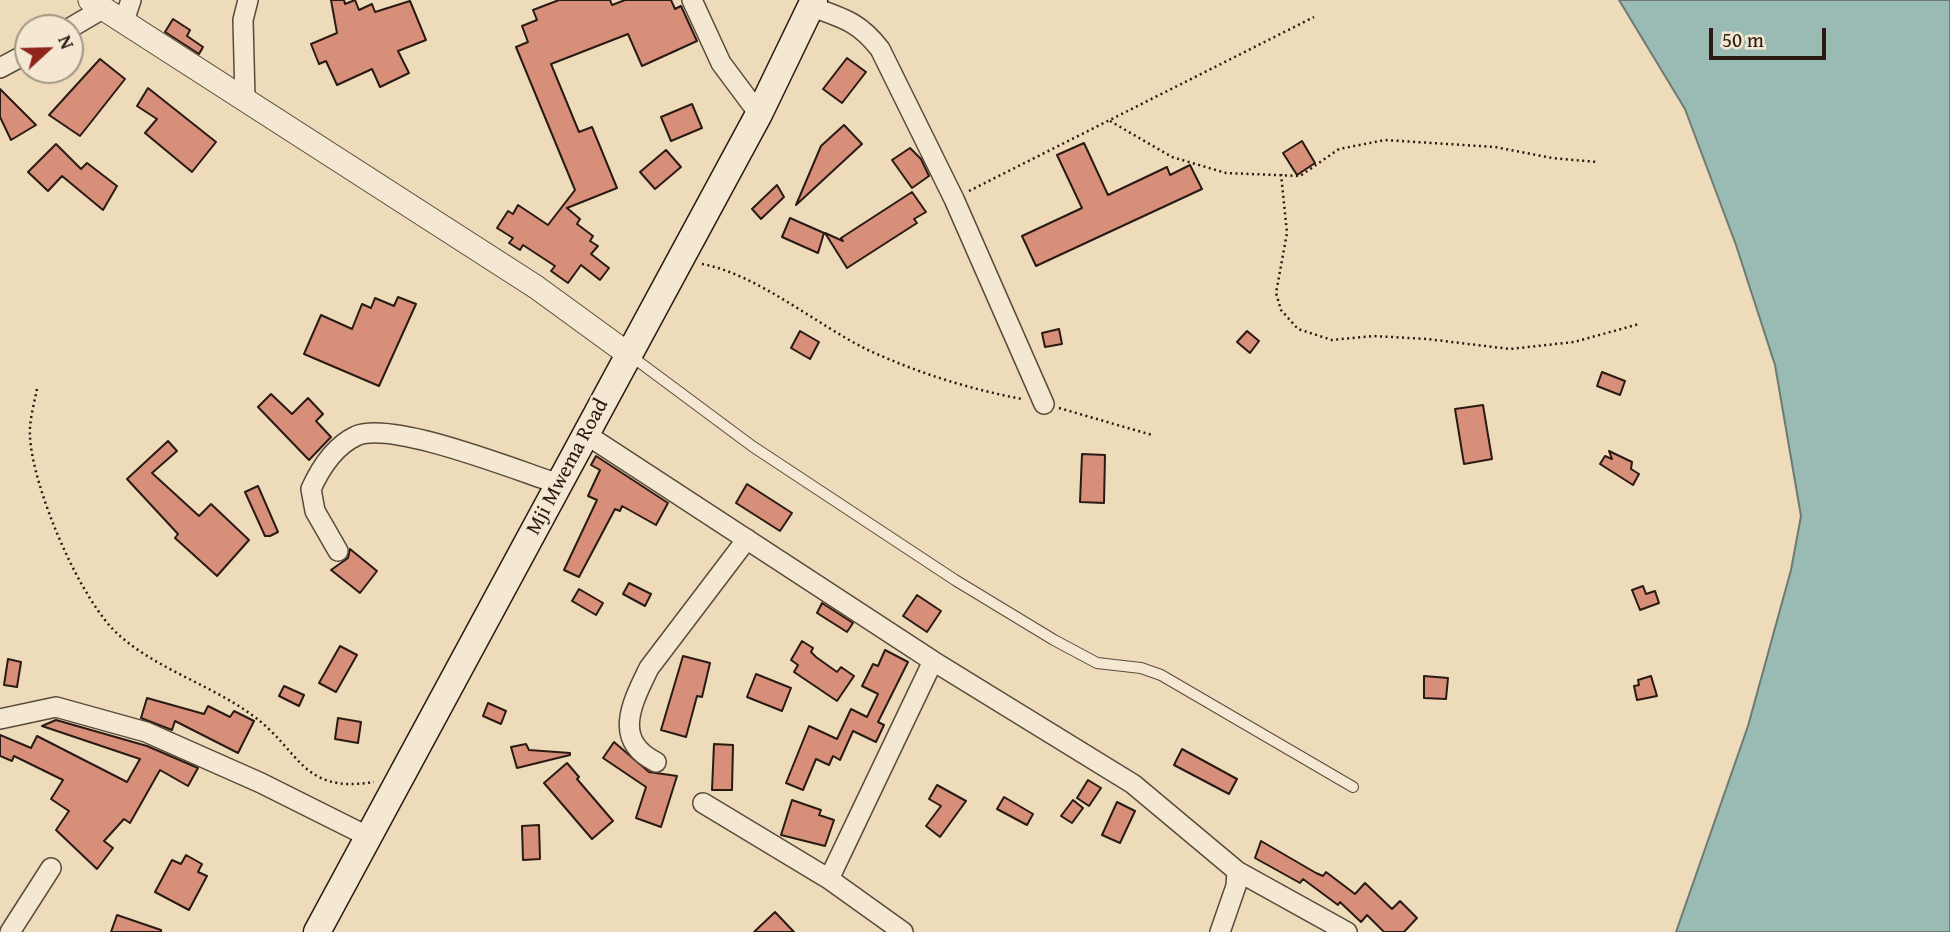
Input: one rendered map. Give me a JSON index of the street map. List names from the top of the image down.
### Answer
{
  "streets": {
    "main road": ["Mji Mwema Road"]
  },
  "scale_bar": "50 m",
  "north": "right"
}
